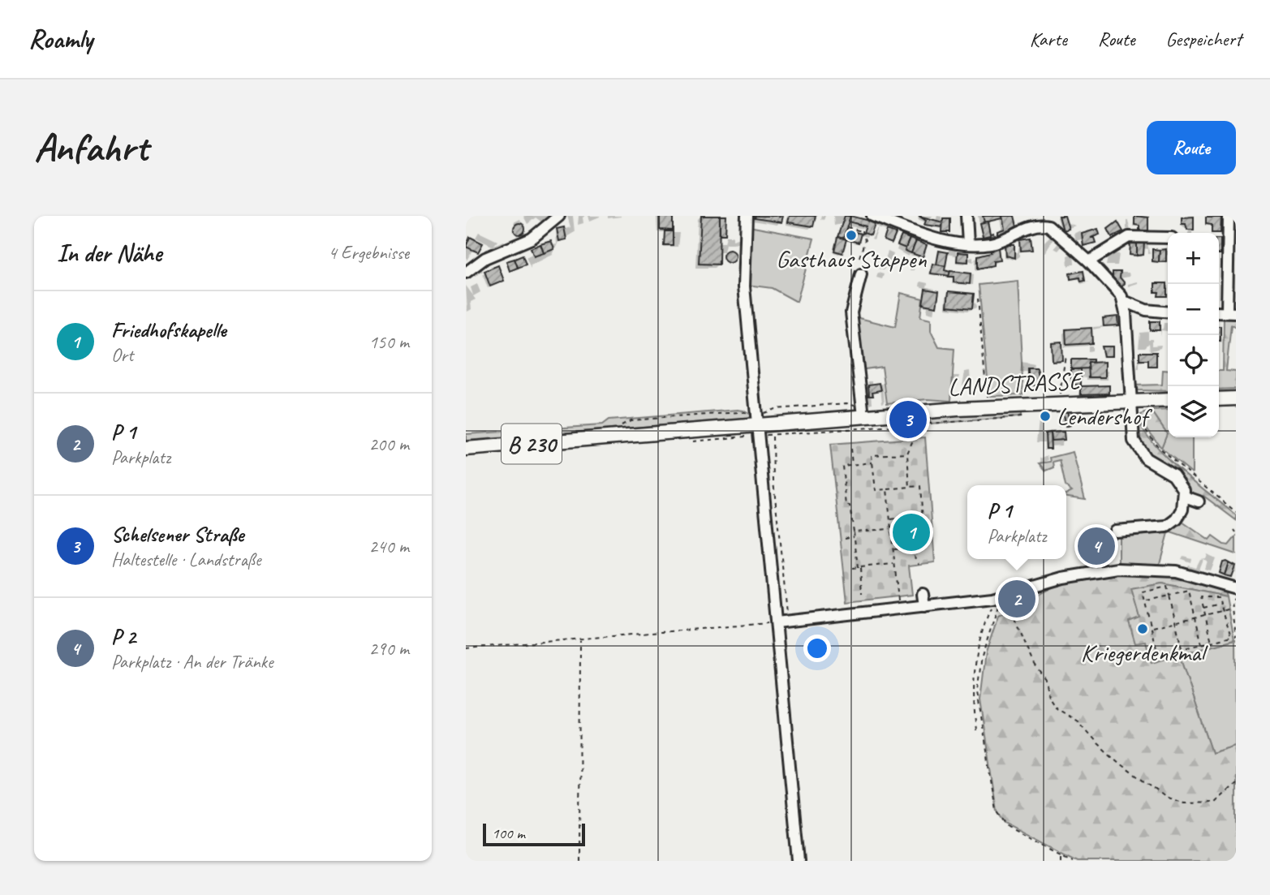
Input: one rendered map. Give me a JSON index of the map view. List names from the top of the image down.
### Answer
{
  "streets": {
    "main road": ["LANDSTRASSE", "B 230"]
  },
  "crossings": [
    ["LANDSTRASSE", "B 230"]
  ],
  "places": ["Gasthaus Stappen", "Lendershof", "Kriegerdenkmal"],
  "scale_bar": "100 m",
  "page": {
    "header": "Roamly",
    "nav": ["Karte", "Route", "Gespeichert"],
    "buttons": "Route",
    "title": "Anfahrt",
    "heading": ["In der Nähe", "4 Ergebnisse"],
    "map_buttons": ["+", "−"],
    "list": [
      {
        "mark": "1",
        "name": "Friedhofskapelle",
        "note": "Ort",
        "value": "150 m"
      },
      {
        "mark": "2",
        "name": "P 1",
        "note": "Parkplatz",
        "value": "200 m"
      },
      {
        "mark": "3",
        "name": "Schelsener Straße",
        "note": "Haltestelle · Landstraße",
        "value": "240 m"
      },
      {
        "mark": "4",
        "name": "P 2",
        "note": "Parkplatz · An der Tränke",
        "value": "290 m"
      }
    ],
    "pins": [
      "3",
      "1",
      "4",
      "2"
    ],
    "popup": ["P 1", "Parkplatz"],
    "scale": "100 m"
  }
}
